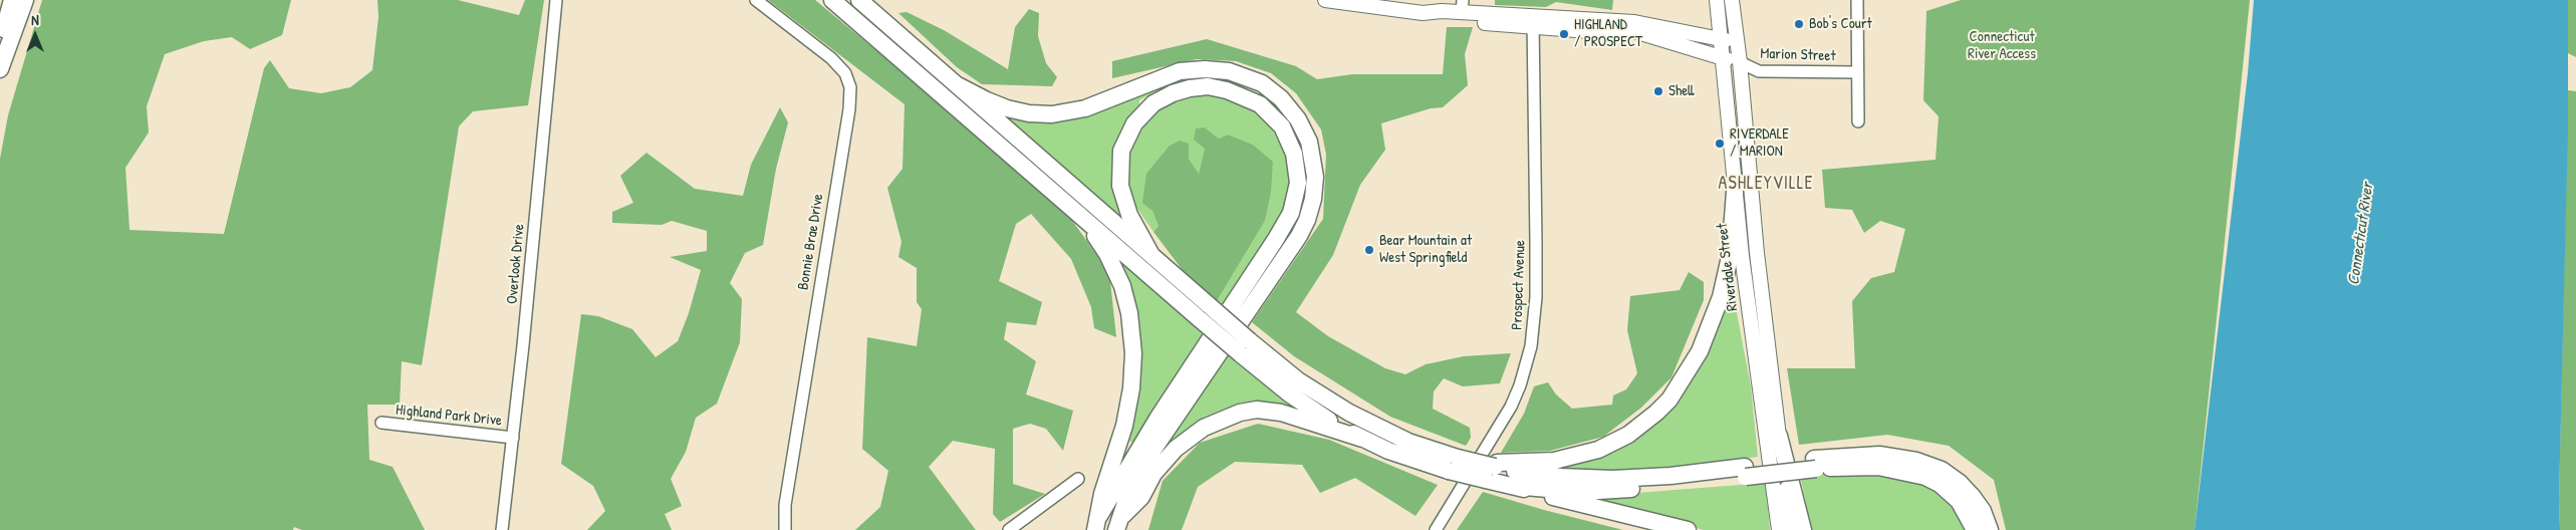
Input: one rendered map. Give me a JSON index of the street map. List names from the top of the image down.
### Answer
{
  "streets": {
    "main road": ["Riverdale Street"],
    "street": [
      "Marion Street",
      "Bonnie Brae Drive",
      "Overlook Drive",
      "Prospect Avenue",
      "Highland Park Drive"
    ]
  },
  "crossings": [
    ["Marion Street", "Riverdale Street"],
    ["Overlook Drive", "Highland Park Drive"]
  ],
  "districts": ["ASHLEYVILLE"],
  "water": ["Connecticut River"],
  "parks": ["Connecticut River Access"],
  "places": [
    "Bob's Court",
    "HIGHLAND / PROSPECT",
    "Shell",
    "RIVERDALE / MARION",
    "Bear Mountain at West Springfield"
  ],
  "north": "top"
}
